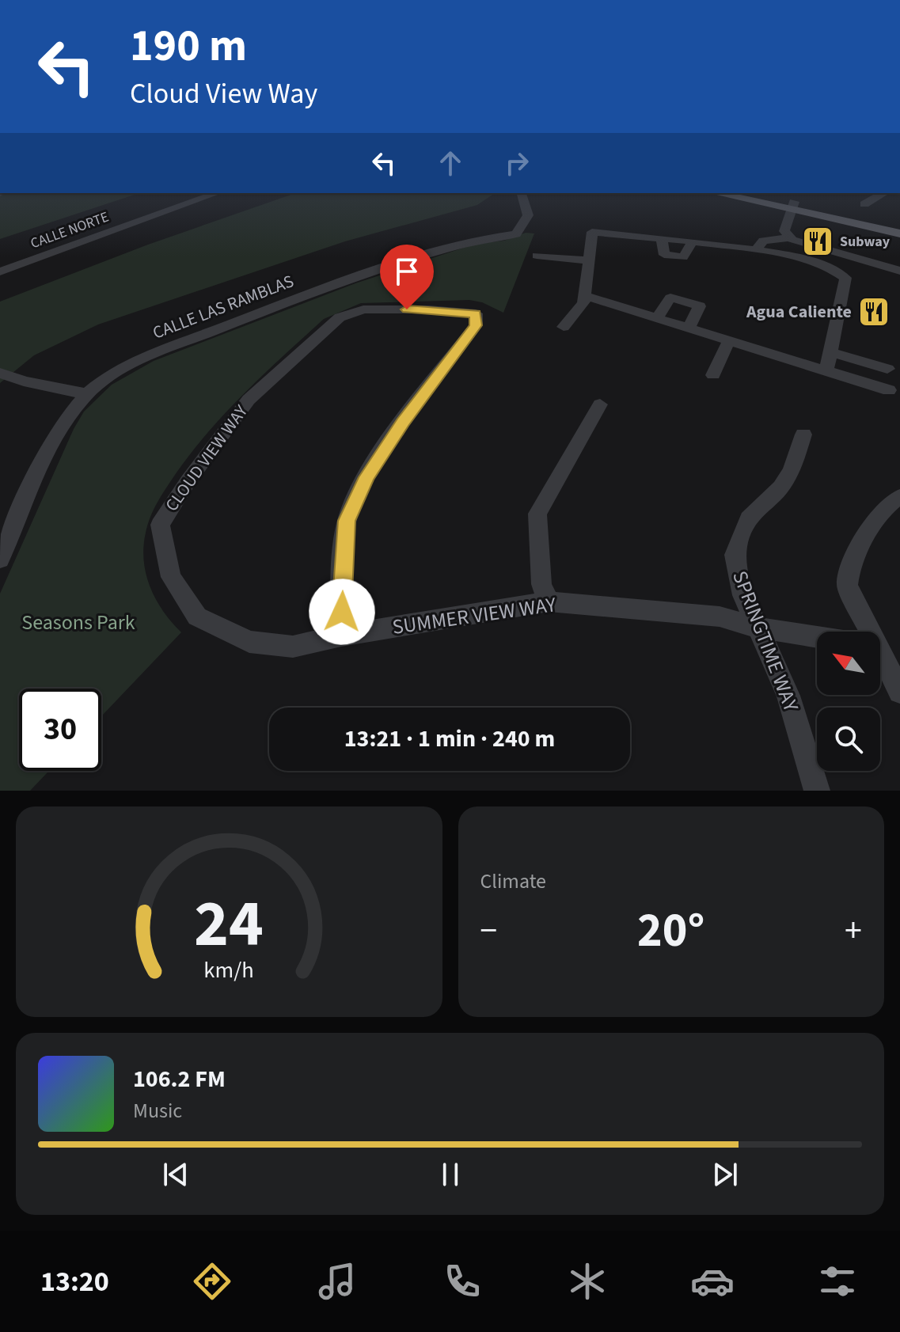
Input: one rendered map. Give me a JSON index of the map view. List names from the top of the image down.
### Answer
{
  "streets": {
    "street": [
      "CALLE NORTE",
      "CALLE LAS RAMBLAS",
      "CLOUD VIEW WAY",
      "SUMMER VIEW WAY",
      "SPRINGTIME WAY"
    ]
  },
  "crossings": [
    ["CLOUD VIEW WAY", "SUMMER VIEW WAY"],
    ["SUMMER VIEW WAY", "SPRINGTIME WAY"]
  ],
  "parks": ["Seasons Park"],
  "places": {
    "restaurant": ["Subway", "Agua Caliente"]
  },
  "north": "top left",
  "page": {
    "turn": ["190 m", "Cloud View Way"],
    "limit": "30",
    "trip": "13:21 · 1 min · 240 m",
    "tile": "Climate",
    "heat": ["−", "20°", "+"],
    "song": ["106.2 FM", "Music"],
    "tabs": "13:20",
    "gauge": ["24", "km/h"]
  }
}
